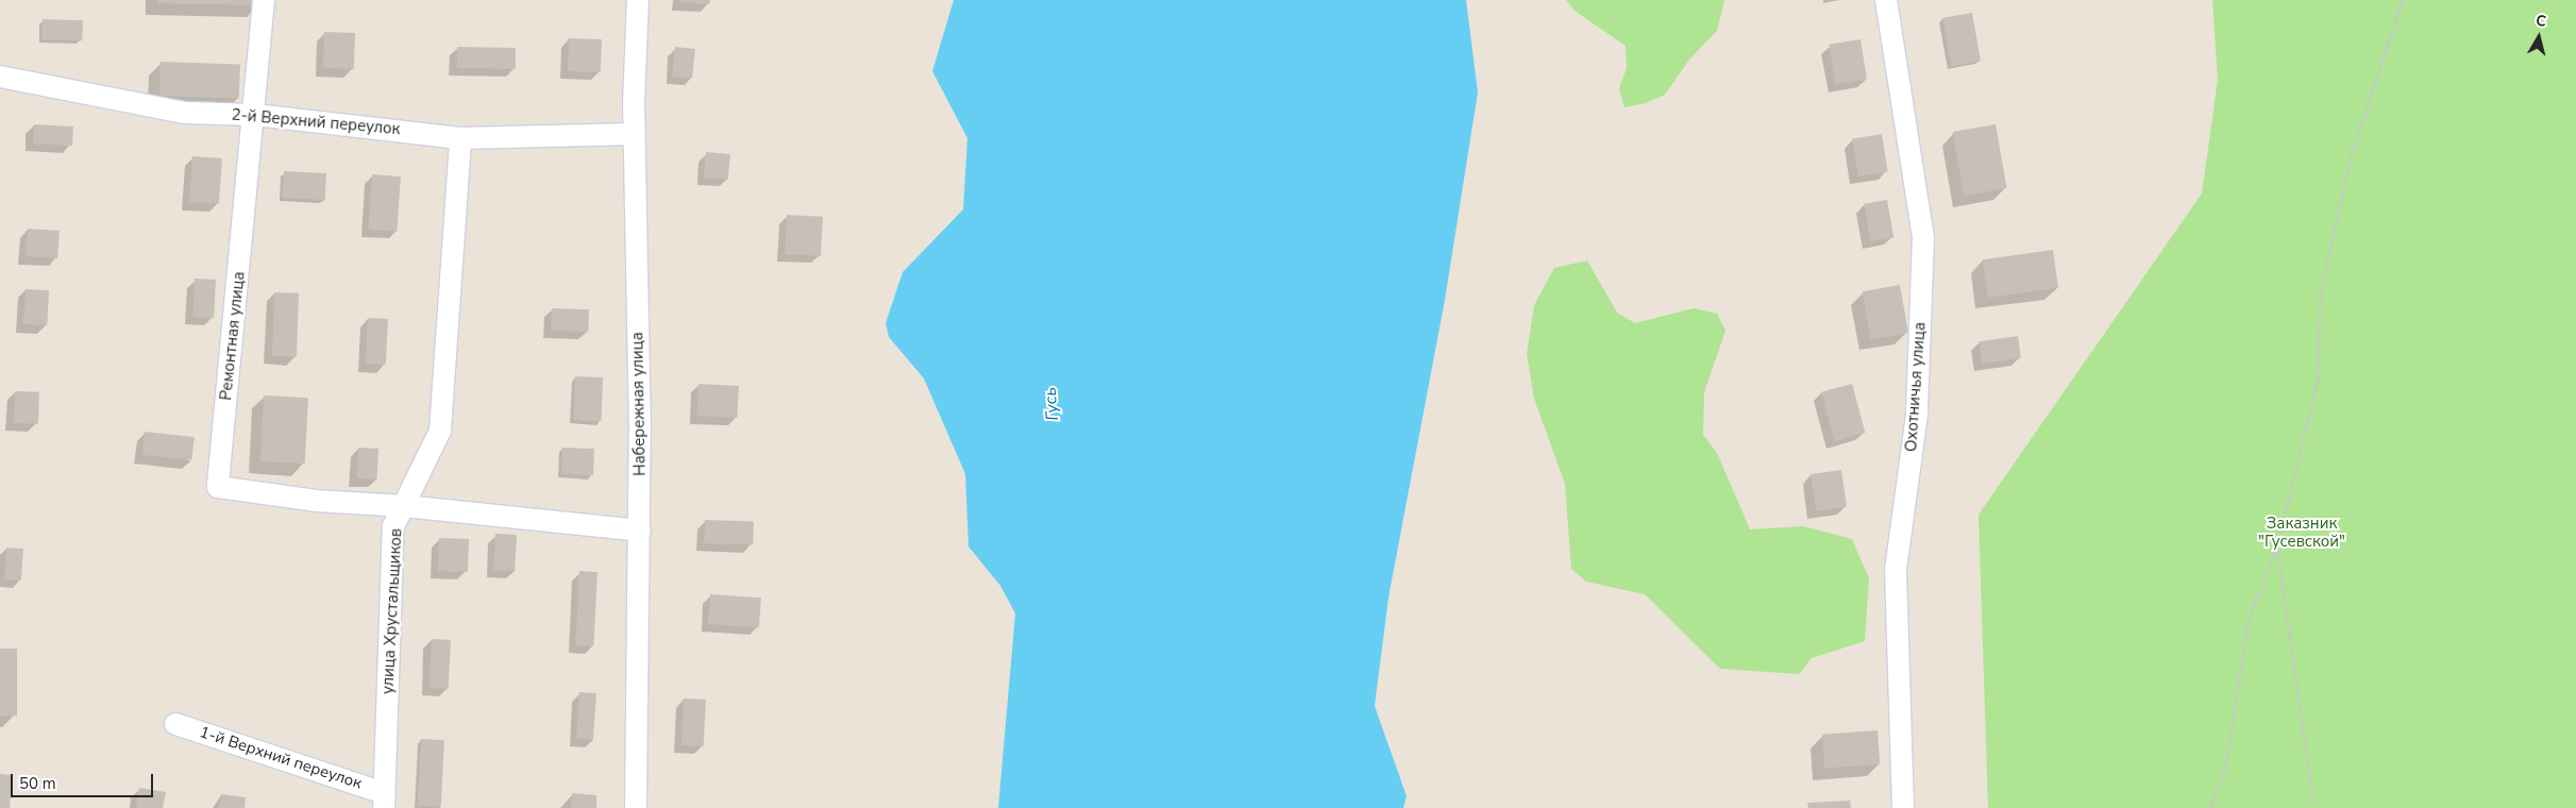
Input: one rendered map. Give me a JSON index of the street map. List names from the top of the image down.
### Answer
{
  "streets": {
    "street": [
      "2-й Верхний переулок",
      "Ремонтная улица",
      "Охотничья улица",
      "Набережная улица",
      "улица Хрустальщиков",
      "1-й Верхний переулок"
    ]
  },
  "crossings": [
    ["2-й Верхний переулок", "Ремонтная улица"],
    ["2-й Верхний переулок", "Набережная улица"],
    ["2-й Верхний переулок", "улица Хрустальщиков"],
    ["Ремонтная улица", "улица Хрустальщиков"],
    ["улица Хрустальщиков", "1-й Верхний переулок"]
  ],
  "water": ["Гусь"],
  "parks": ["Заказник \"Гусевской\""],
  "scale_bar": "50 m",
  "north": "top"
}
